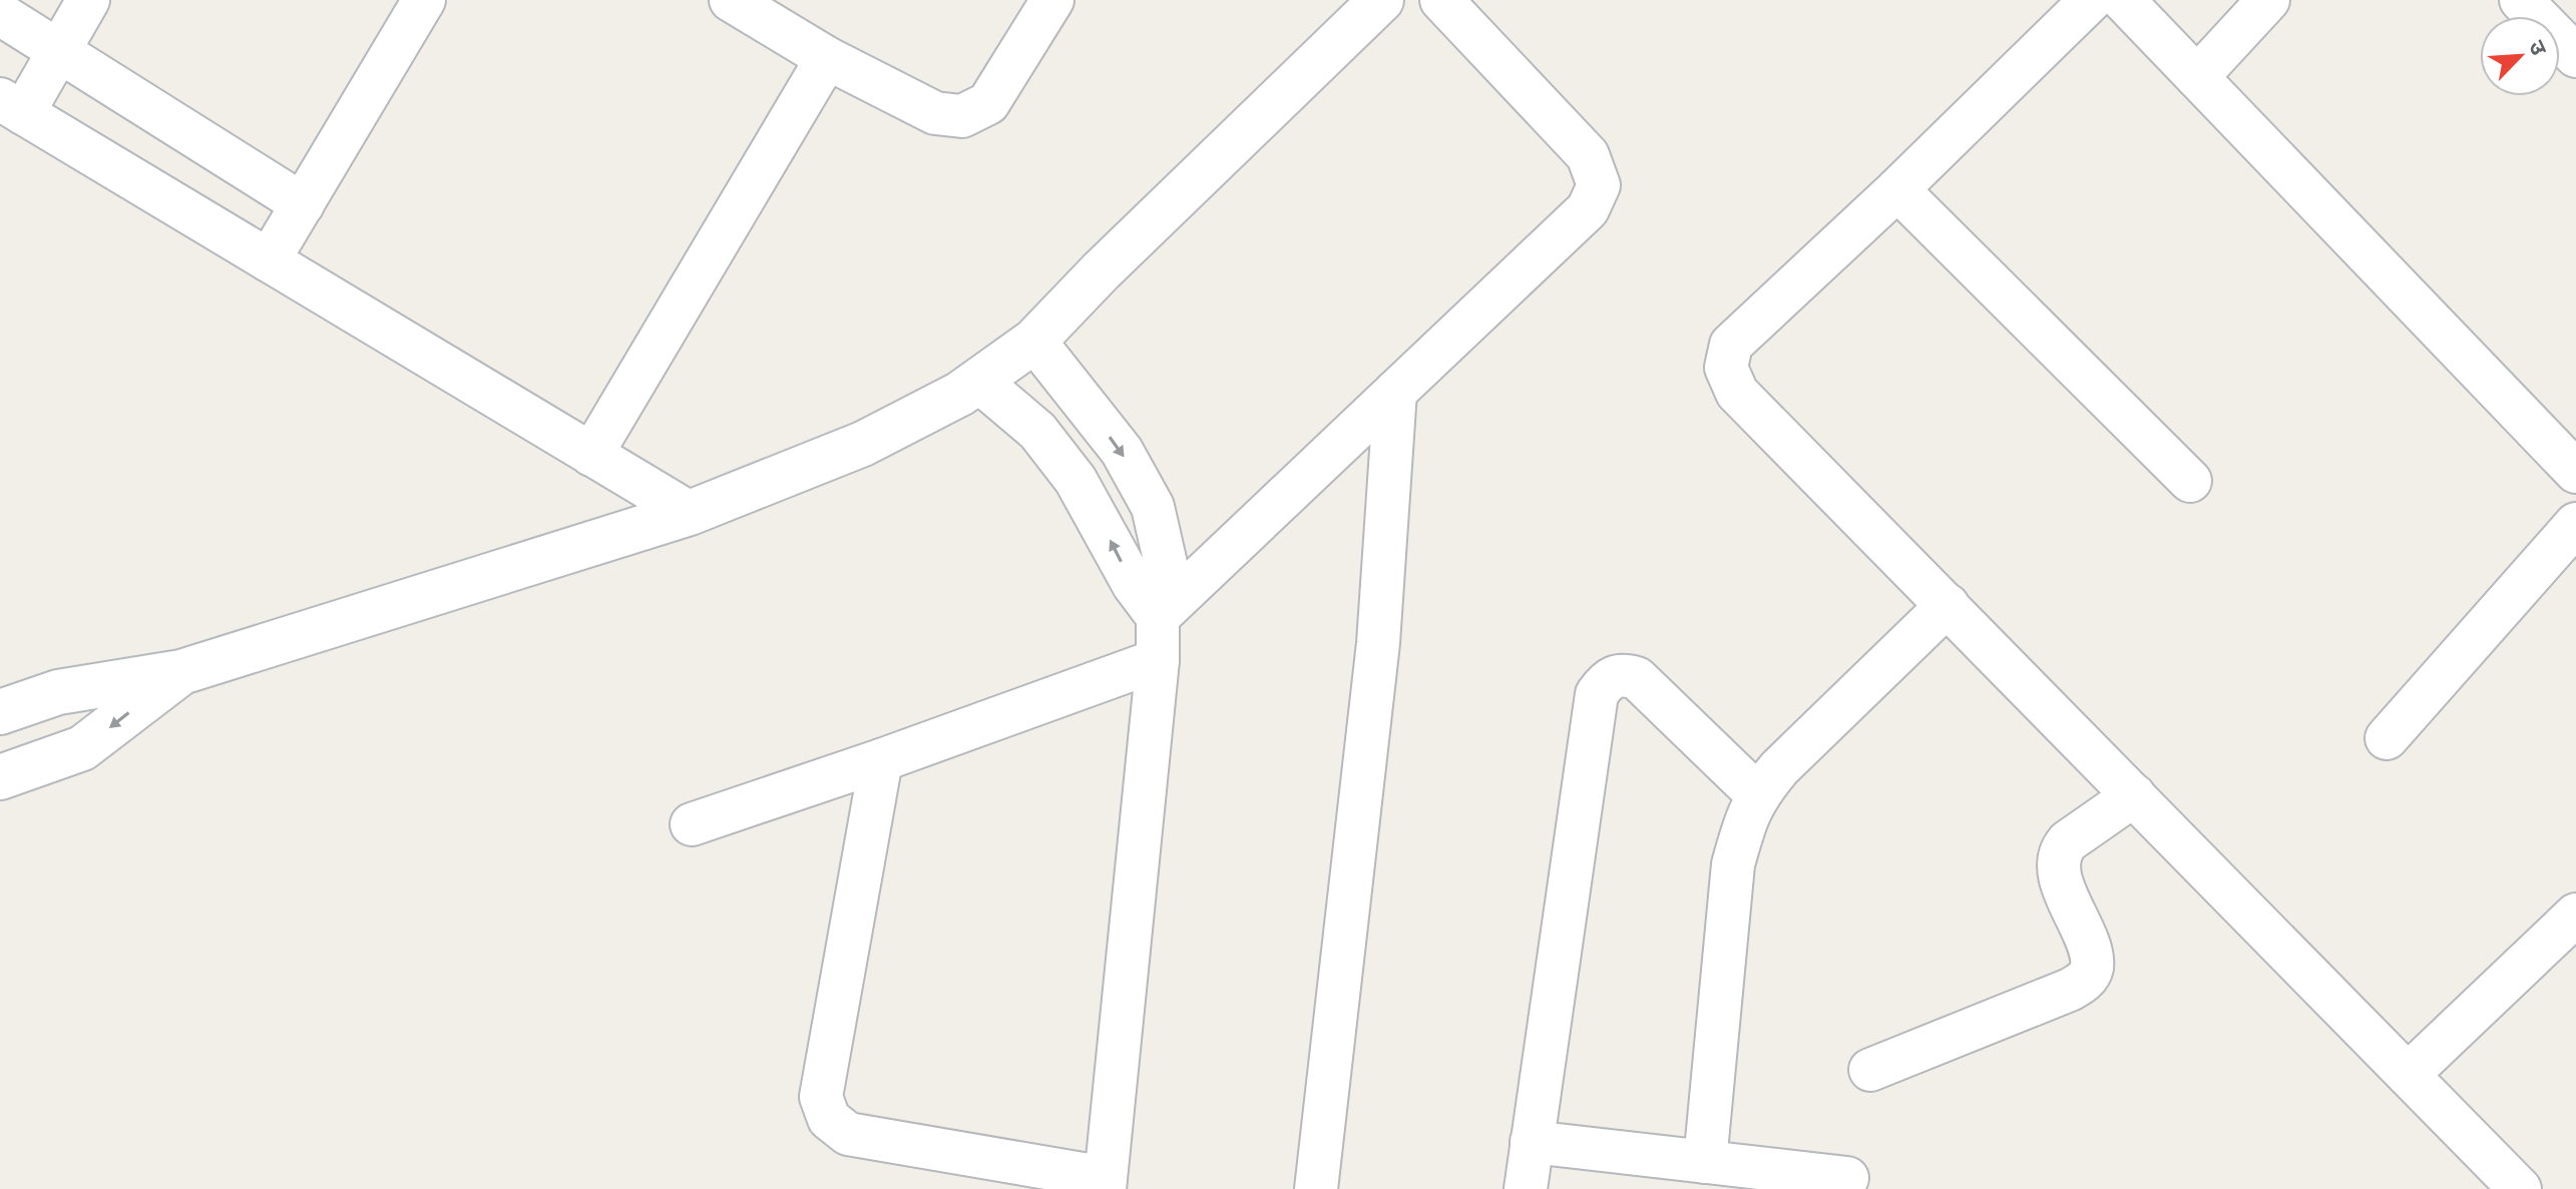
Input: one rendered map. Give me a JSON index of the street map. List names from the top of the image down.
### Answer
{
  "north": "top right"
}
